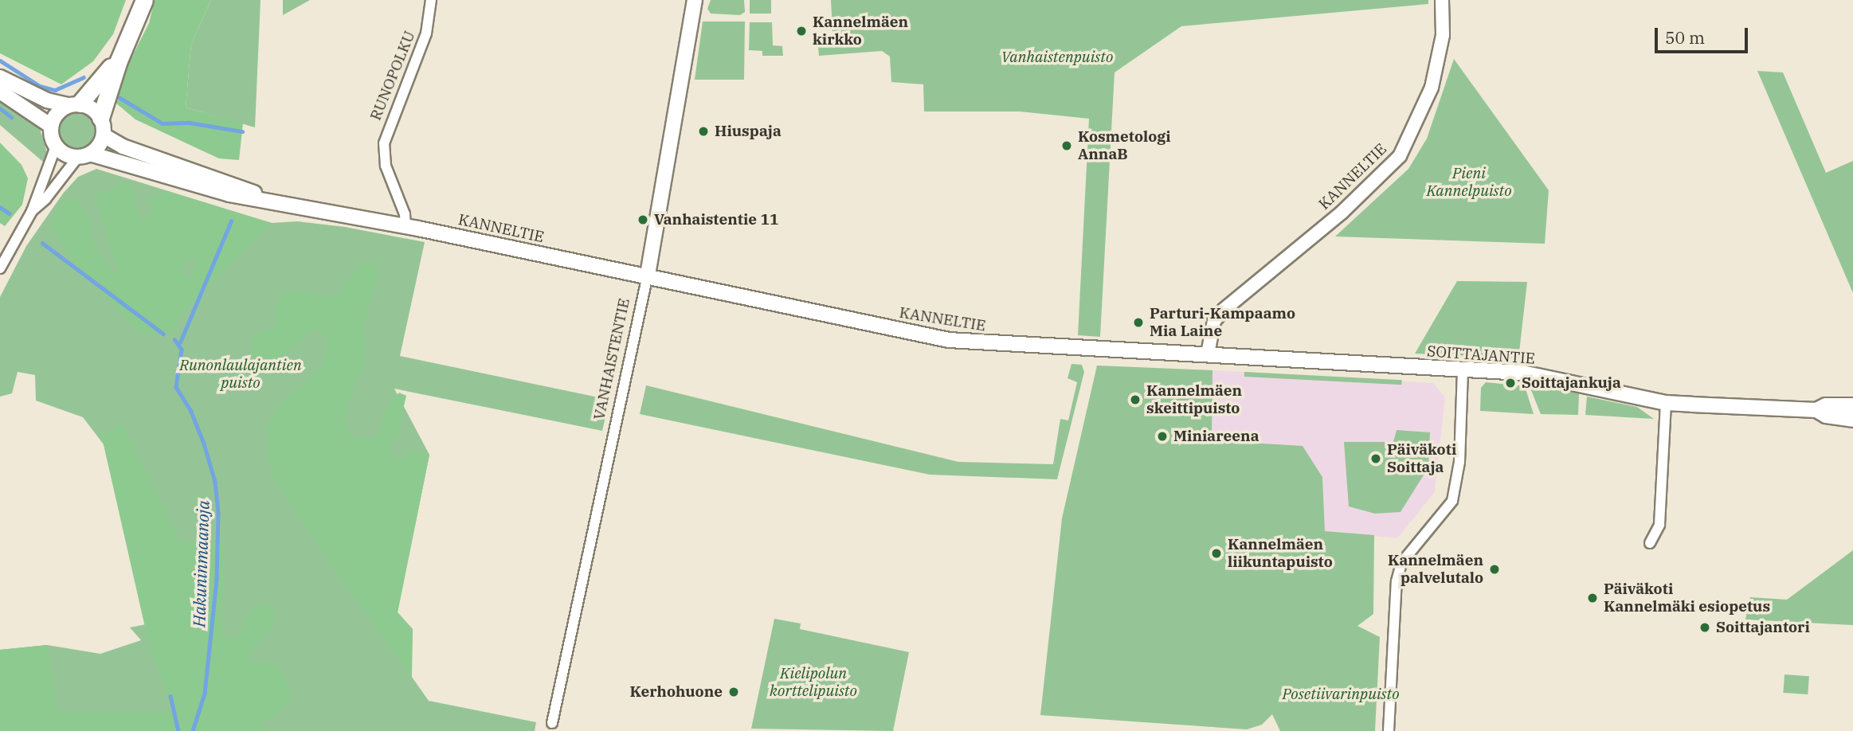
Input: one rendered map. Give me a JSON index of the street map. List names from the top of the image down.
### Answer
{
  "streets": {
    "main road": ["KANNELTIE", "SOITTAJANTIE", "VANHAISTENTIE"],
    "street": ["RUNOPOLKU"]
  },
  "crossings": [
    ["RUNOPOLKU", "KANNELTIE"],
    ["KANNELTIE", "SOITTAJANTIE"],
    ["KANNELTIE", "VANHAISTENTIE"]
  ],
  "water": ["Hakuninmaanoja"],
  "parks": [
    "Vanhaistenpuisto",
    "Pieni Kannelpuisto",
    "Runonlaulajantien puisto",
    "Kielipolun korttelipuisto",
    "Posetiivarinpuisto"
  ],
  "places": [
    "Kannelmäen kirkko",
    "Hiuspaja",
    "Kosmetologi AnnaB",
    "Vanhaistentie 11",
    "Parturi-Kampaamo Mia Laine",
    "Soittajankuja",
    "Kannelmäen skeittipuisto",
    "Miniareena",
    "Päiväkoti Soittaja",
    "Kannelmäen liikuntapuisto",
    "Kannelmäen palvelutalo",
    "Päiväkoti Kannelmäki esiopetus",
    "Soittajantori",
    "Kerhohuone"
  ],
  "scale_bar": "50 m"
}
